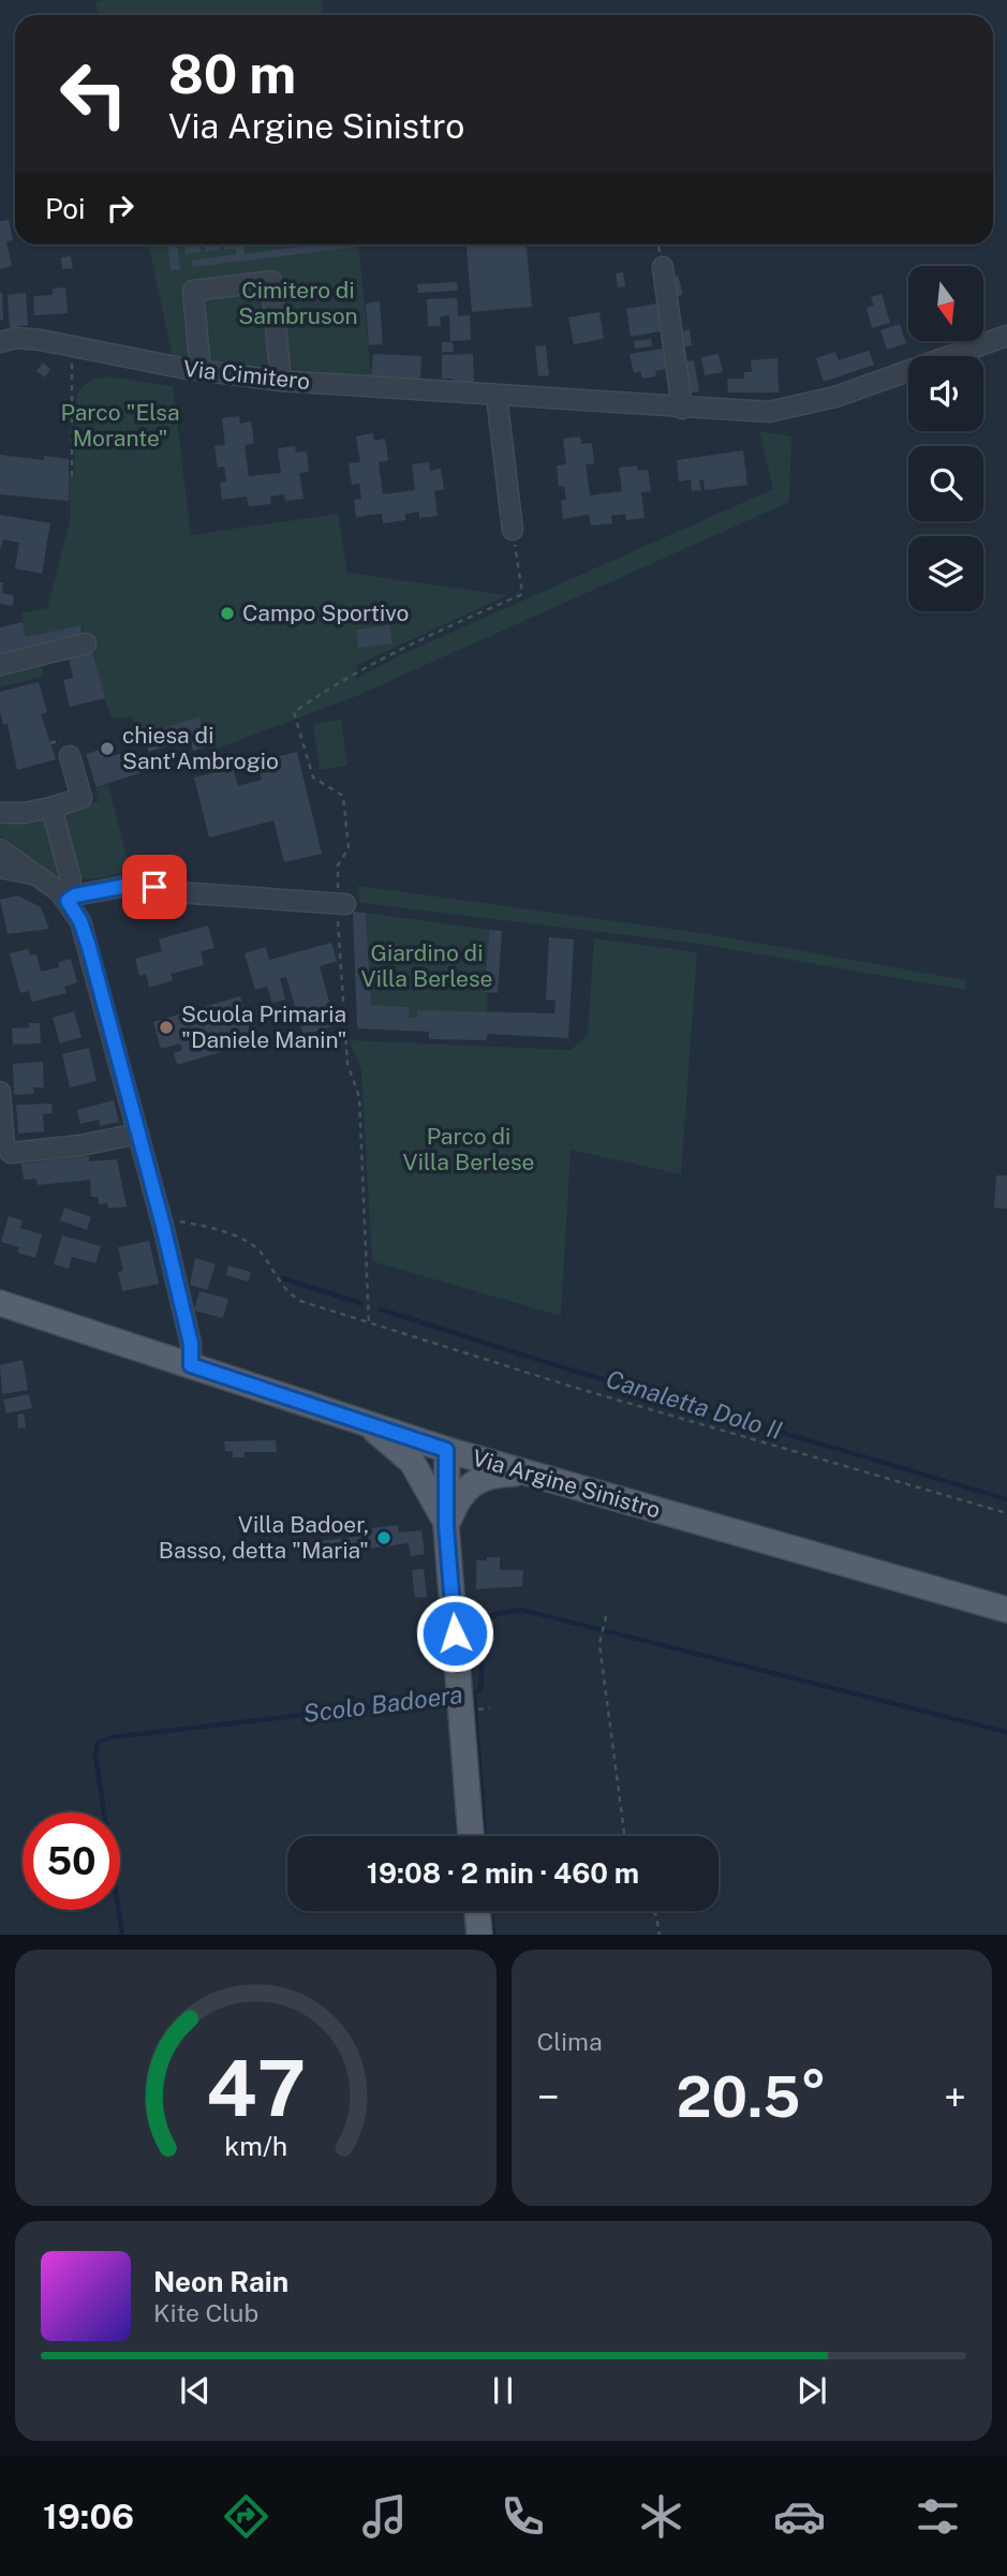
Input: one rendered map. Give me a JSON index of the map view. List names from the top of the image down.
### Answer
{
  "streets": {
    "main road": ["Via Argine Sinistro"],
    "street": ["Via Cimitero"]
  },
  "water": ["Canaletta Dolo II", "Scolo Badoera"],
  "parks": [
    "Cimitero di Sambruson",
    "Parco \"Elsa Morante\"",
    "Giardino di Villa Berlese",
    "Parco di Villa Berlese"
  ],
  "places": [
    "Campo Sportivo",
    "chiesa di Sant'Ambrogio",
    "Scuola Primaria \"Daniele Manin\"",
    "Villa Badoer, Basso, detta \"Maria\""
  ],
  "north": "bottom",
  "page": {
    "turn": ["80 m", "Via Argine Sinistro"],
    "then": "Poi",
    "limit": "50",
    "trip": "19:08 · 2 min · 460 m",
    "tile": "Clima",
    "heat": ["−", "20.5°", "+"],
    "song": ["Neon Rain", "Kite Club"],
    "tabs": "19:06",
    "gauge": ["47", "km/h"]
  }
}
